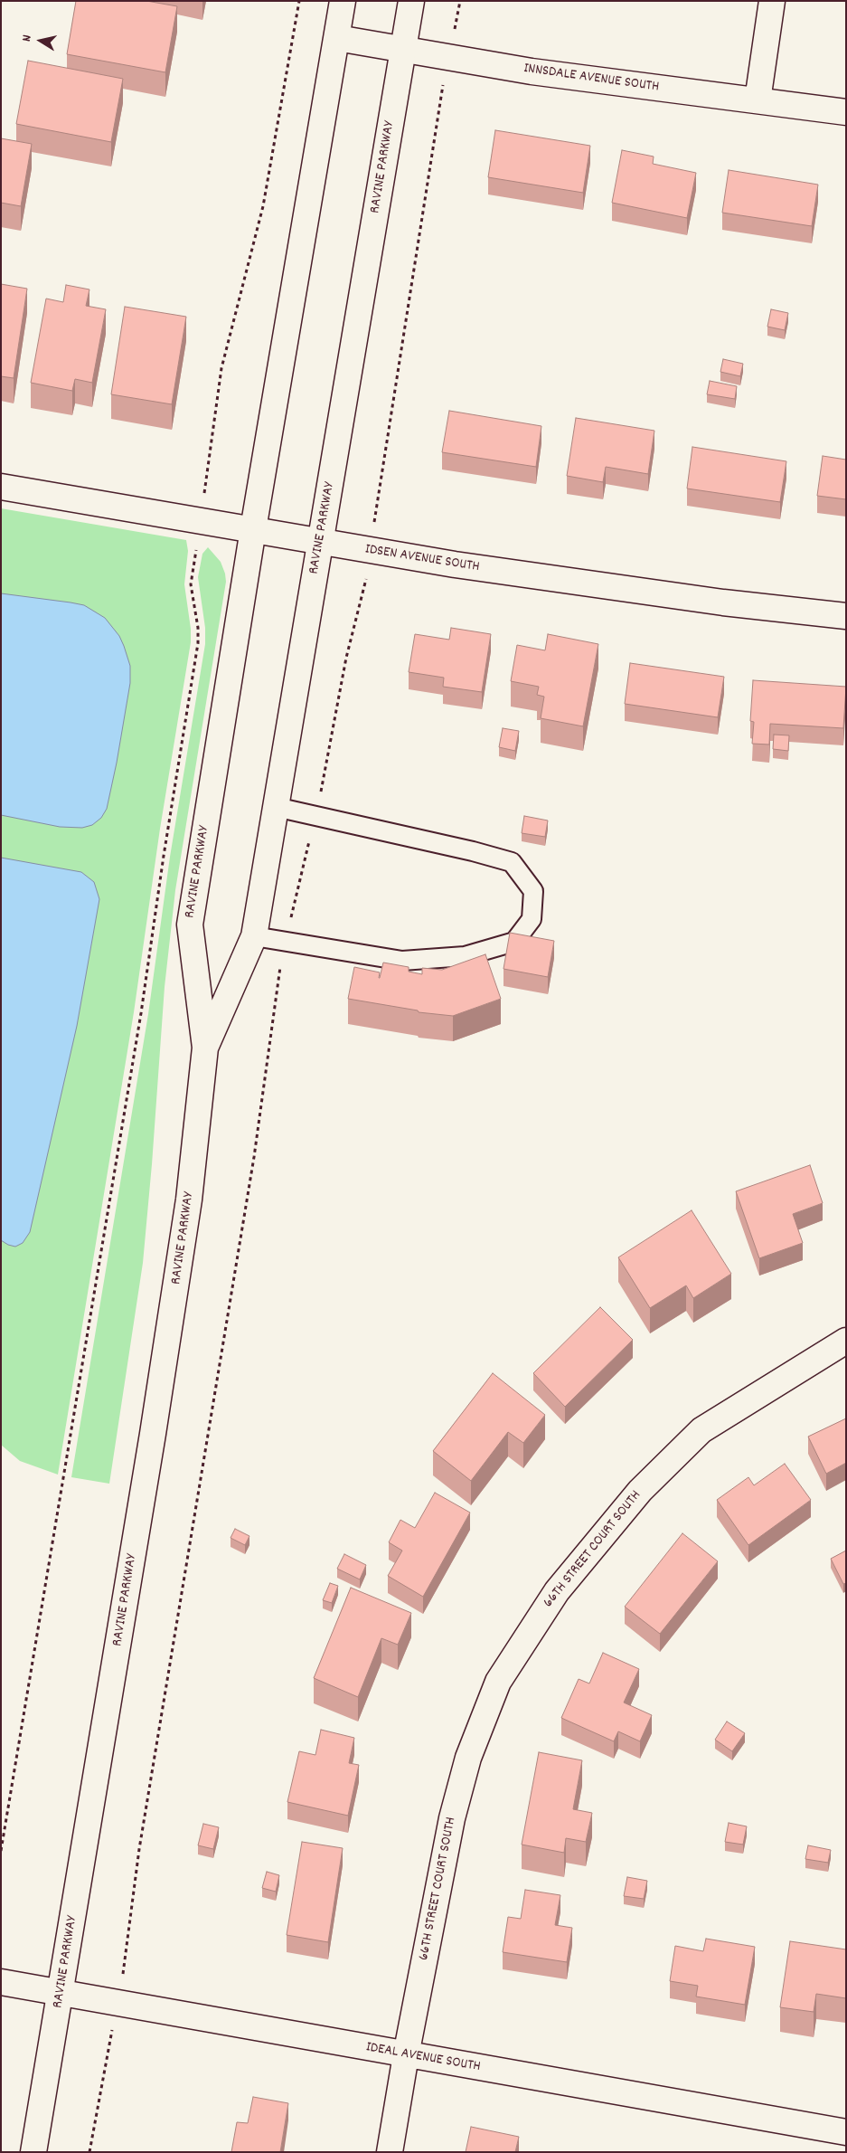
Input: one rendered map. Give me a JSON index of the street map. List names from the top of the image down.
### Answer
{
  "streets": {
    "street": [
      "INNSDALE AVENUE SOUTH",
      "RAVINE PARKWAY",
      "IDSEN AVENUE SOUTH",
      "66TH STREET COURT SOUTH",
      "IDEAL AVENUE SOUTH"
    ]
  },
  "crossings": [
    ["INNSDALE AVENUE SOUTH", "RAVINE PARKWAY"],
    ["RAVINE PARKWAY", "IDSEN AVENUE SOUTH"],
    ["RAVINE PARKWAY", "IDEAL AVENUE SOUTH"],
    ["66TH STREET COURT SOUTH", "IDEAL AVENUE SOUTH"]
  ],
  "north": "left"
}
